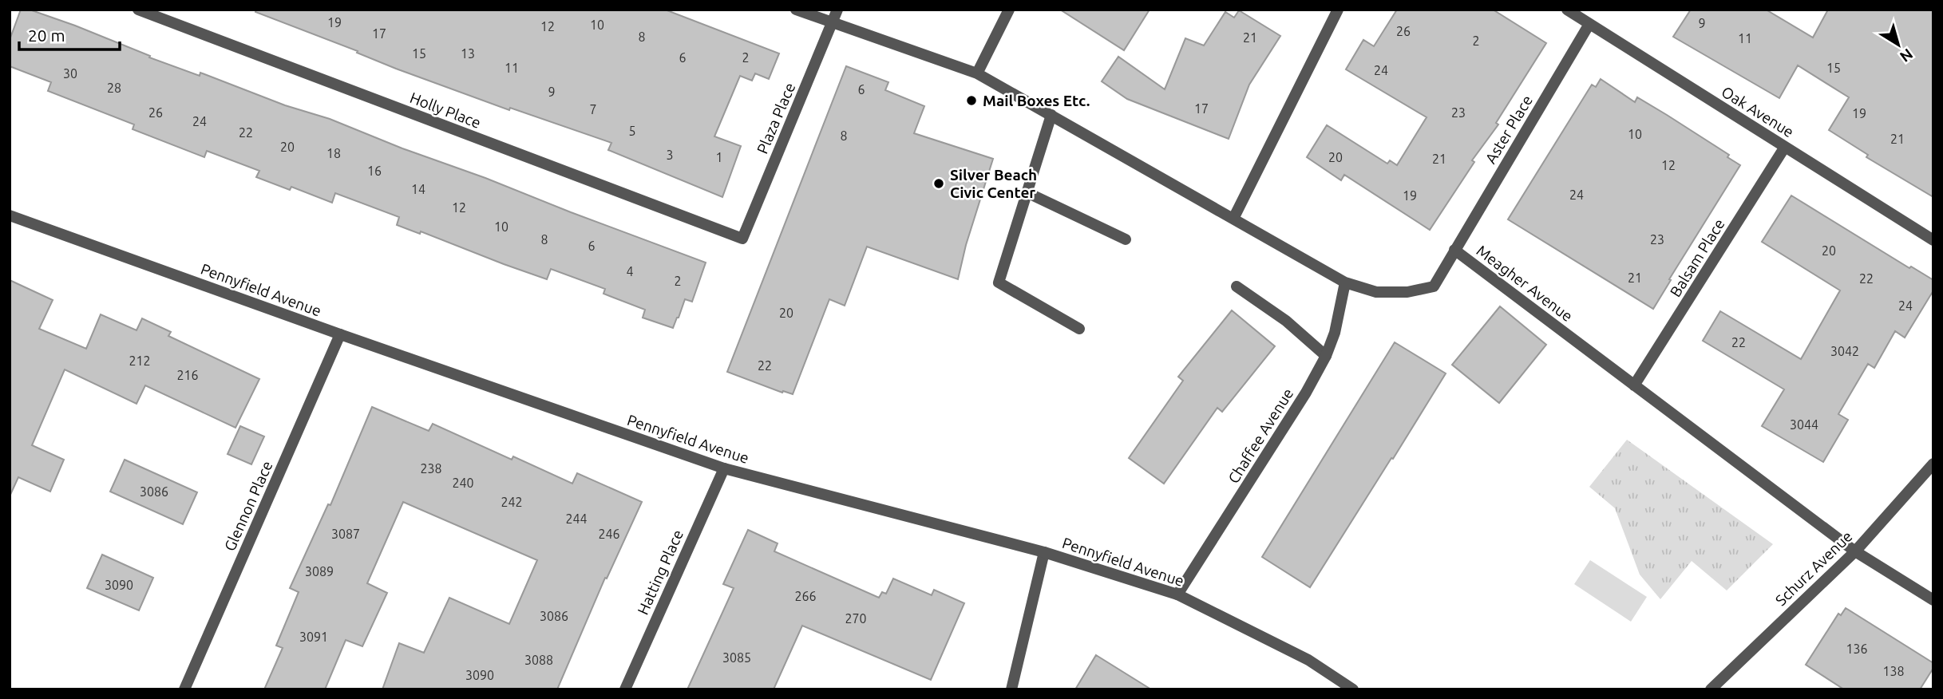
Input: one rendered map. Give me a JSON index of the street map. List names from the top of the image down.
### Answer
{
  "streets": {
    "street": [
      "Holly Place",
      "Oak Avenue",
      "Plaza Place",
      "Aster Place",
      "Balsam Place",
      "Meagher Avenue",
      "Pennyfield Avenue",
      "Chaffee Avenue",
      "Glennon Place",
      "Schurz Avenue",
      "Hatting Place"
    ]
  },
  "crossings": [
    ["Holly Place", "Plaza Place"],
    ["Oak Avenue", "Aster Place"],
    ["Oak Avenue", "Balsam Place"],
    ["Plaza Place", "Meagher Avenue"],
    ["Aster Place", "Meagher Avenue"],
    ["Balsam Place", "Meagher Avenue"],
    ["Meagher Avenue", "Chaffee Avenue"],
    ["Meagher Avenue", "Schurz Avenue"],
    ["Pennyfield Avenue", "Chaffee Avenue"],
    ["Pennyfield Avenue", "Glennon Place"],
    ["Pennyfield Avenue", "Hatting Place"]
  ],
  "places": ["Mail Boxes Etc.", "Silver Beach Civic Center"],
  "house_numbers": [
    "19",
    "9",
    "10",
    "12",
    "26",
    "17",
    "8",
    "21",
    "11",
    "2",
    "15",
    "13",
    "6",
    "2",
    "11",
    "15",
    "24",
    "30",
    "28",
    "6",
    "9",
    "17",
    "7",
    "26",
    "23",
    "19",
    "24",
    "5",
    "22",
    "10",
    "8",
    "21",
    "20",
    "18",
    "3",
    "1",
    "20",
    "21",
    "12",
    "16",
    "14",
    "24",
    "19",
    "12",
    "10",
    "8",
    "23",
    "6",
    "20",
    "4",
    "21",
    "22",
    "2",
    "24",
    "20",
    "22",
    "3042",
    "212",
    "22",
    "216",
    "3044",
    "238",
    "240",
    "3086",
    "242",
    "244",
    "3087",
    "246",
    "3089",
    "3090",
    "266",
    "3086",
    "270",
    "3091",
    "136",
    "3085",
    "3088",
    "138",
    "3090"
  ],
  "scale_bar": "20 m",
  "north": "bottom right"
}
